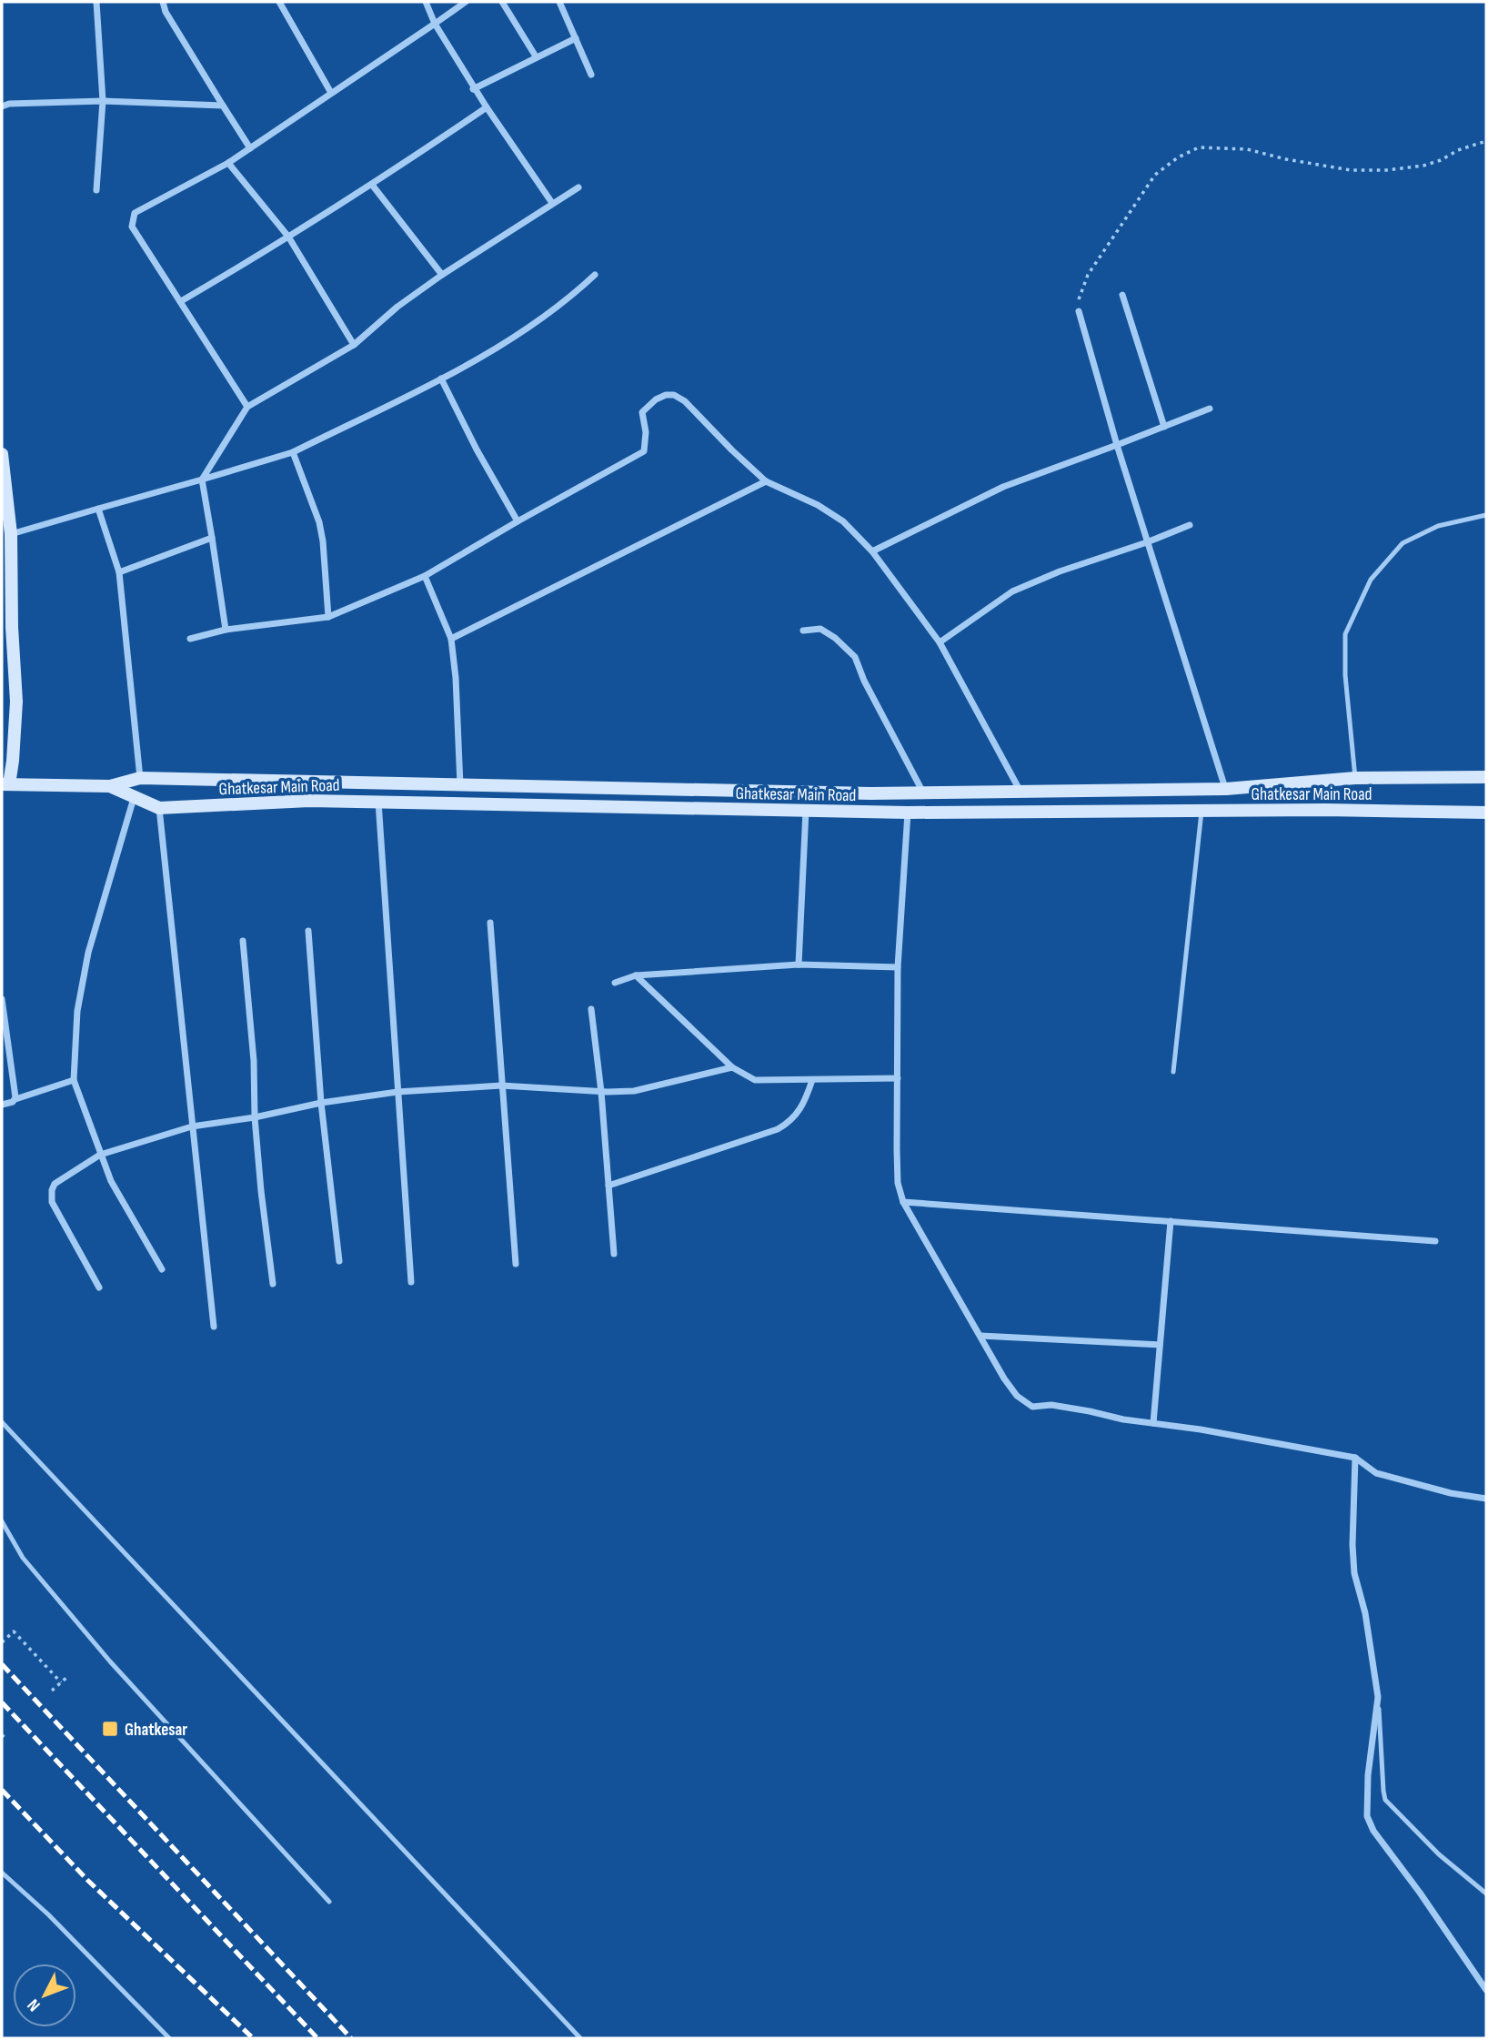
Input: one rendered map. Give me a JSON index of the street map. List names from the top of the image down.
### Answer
{
  "streets": {
    "main road": ["Ghatkesar Main Road"]
  },
  "places": {
    "transit": ["Ghatkesar"]
  },
  "north": "bottom left"
}
